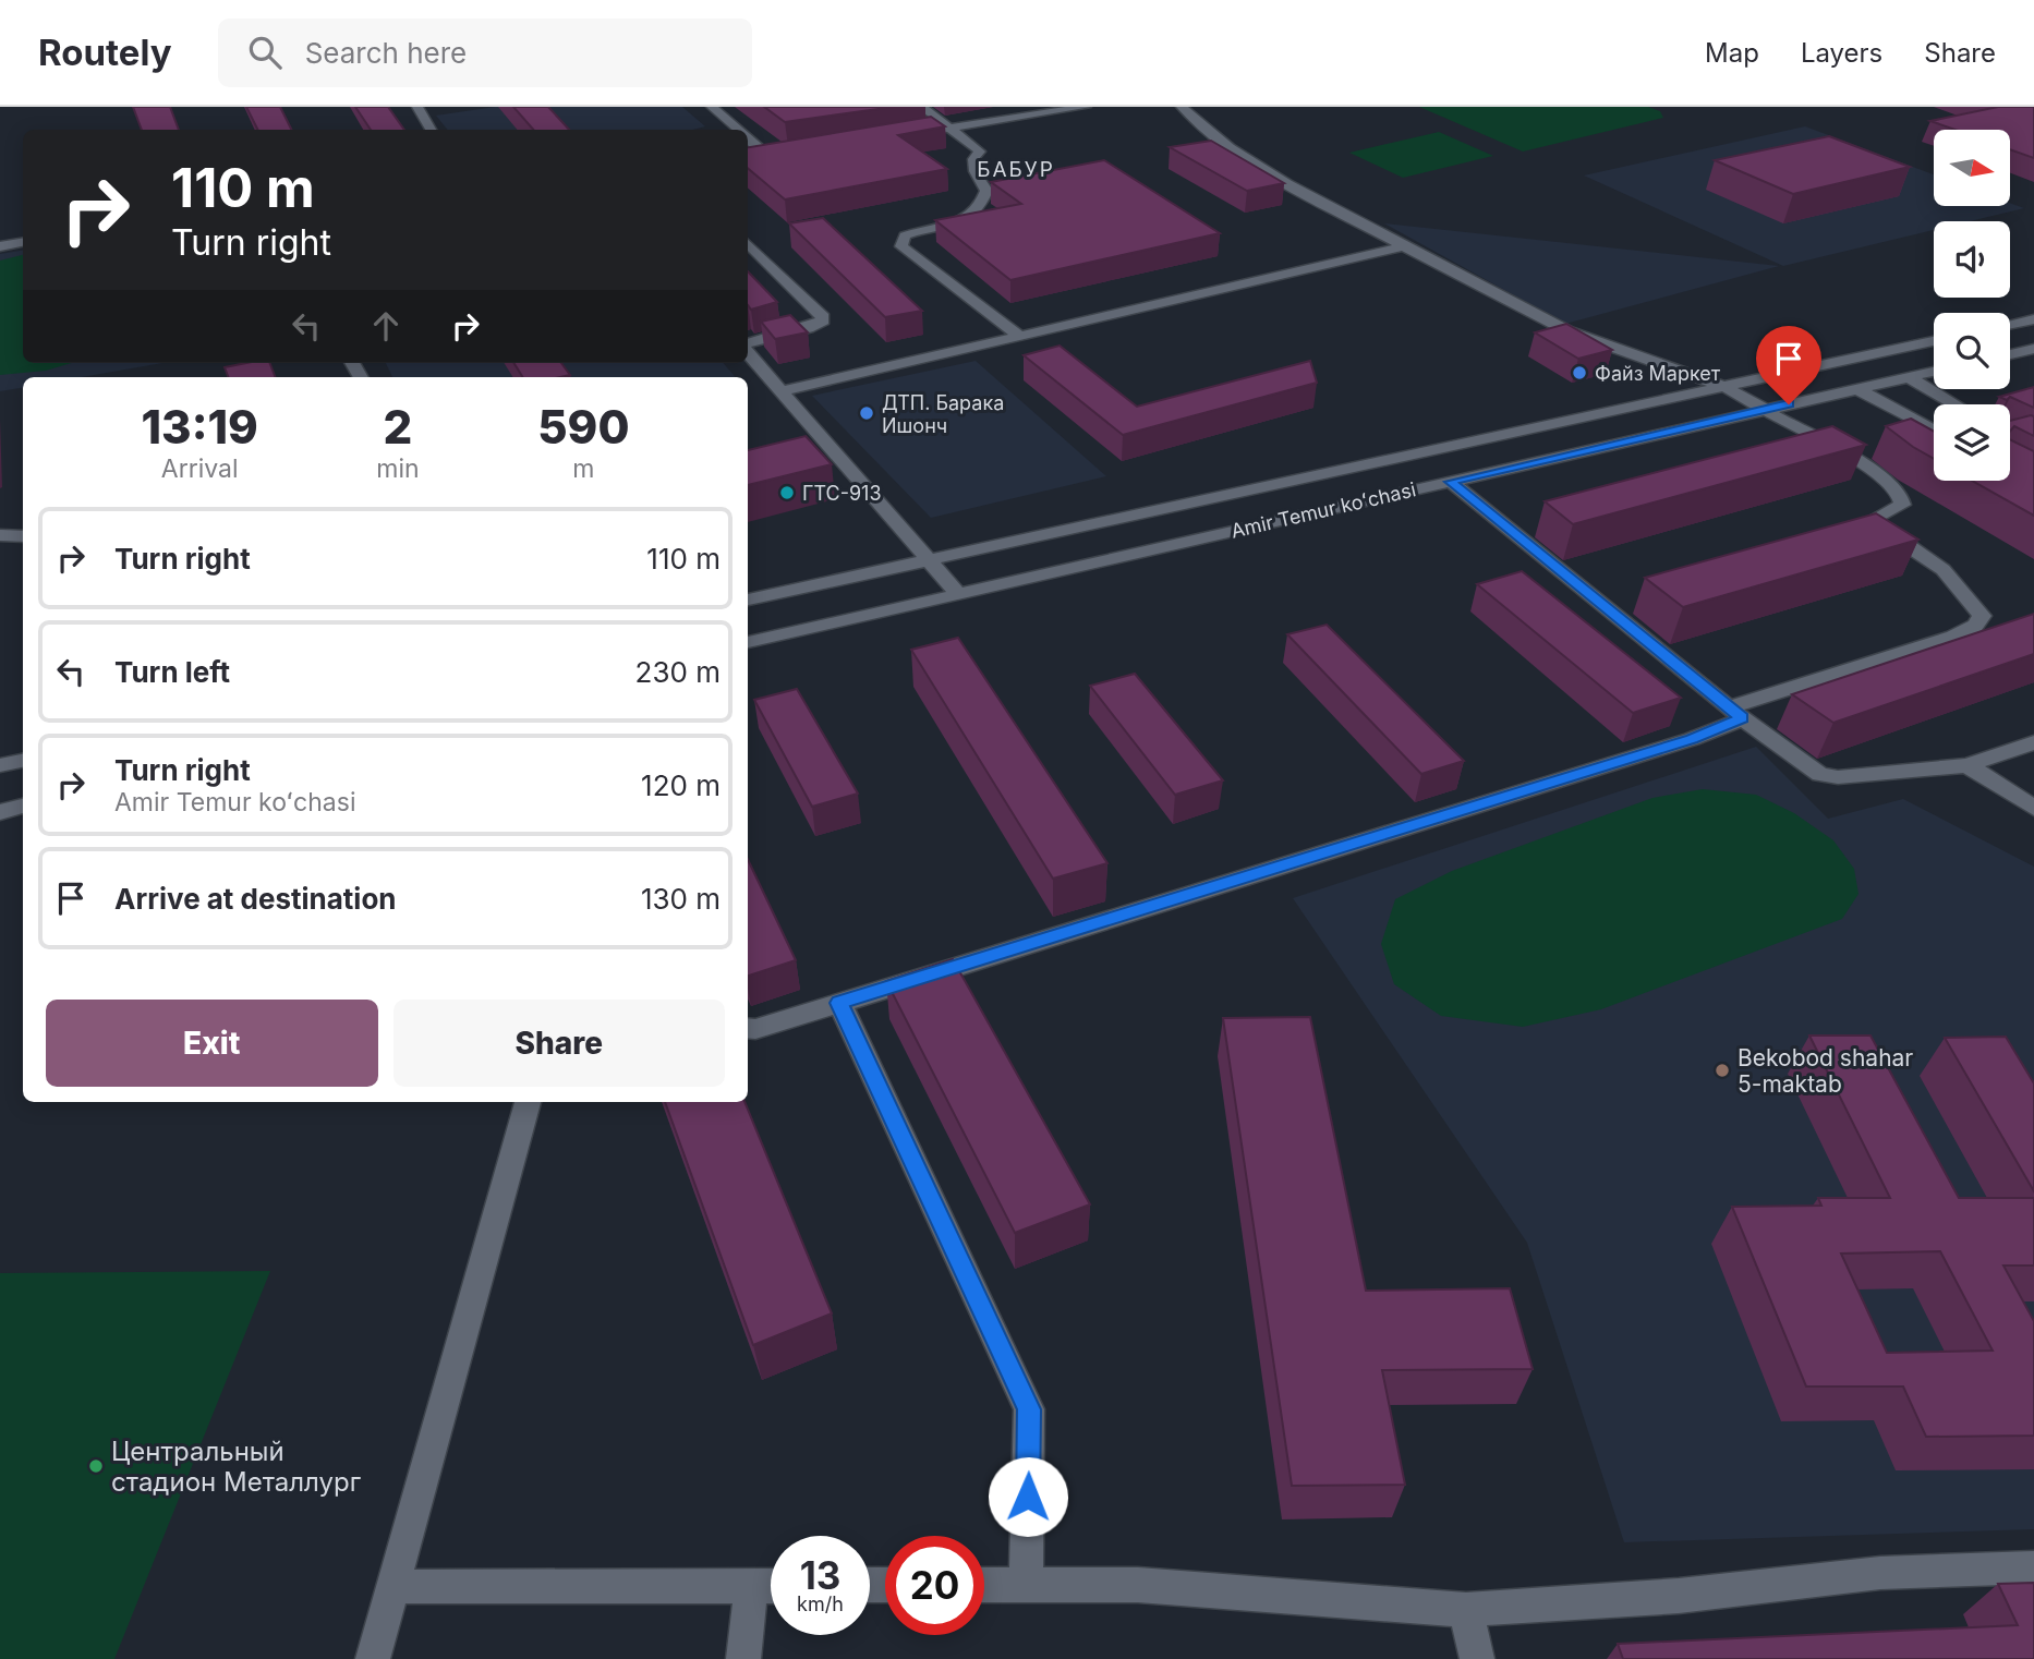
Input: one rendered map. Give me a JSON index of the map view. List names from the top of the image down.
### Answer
{
  "streets": {
    "street": ["Amir Temur koʻchasi"]
  },
  "districts": ["БАБУР"],
  "places": [
    "Файз Маркет",
    "ДТП. Барака Ишонч",
    "ГТС-913",
    "Bekobod shahar 5-maktab",
    "Центральный стадион Металлург"
  ],
  "north": "right",
  "page": {
    "header": "Routely",
    "search": "Search here",
    "nav": ["Map", "Layers", "Share"],
    "turn": ["110 m", "Turn right"],
    "eta": [
      "13:19",
      "Arrival",
      "2",
      "min",
      "590",
      "m"
    ],
    "list": [
      {
        "name": "Turn right",
        "value": "110 m"
      },
      {
        "name": "Turn left",
        "value": "230 m"
      },
      {
        "name": "Turn right",
        "note": "Amir Temur koʻchasi",
        "value": "120 m"
      },
      {
        "name": "Arrive at destination",
        "value": "130 m"
      }
    ],
    "buttons": ["Exit", "Share"],
    "speed": "13 km/h",
    "limit": "20"
  }
}
